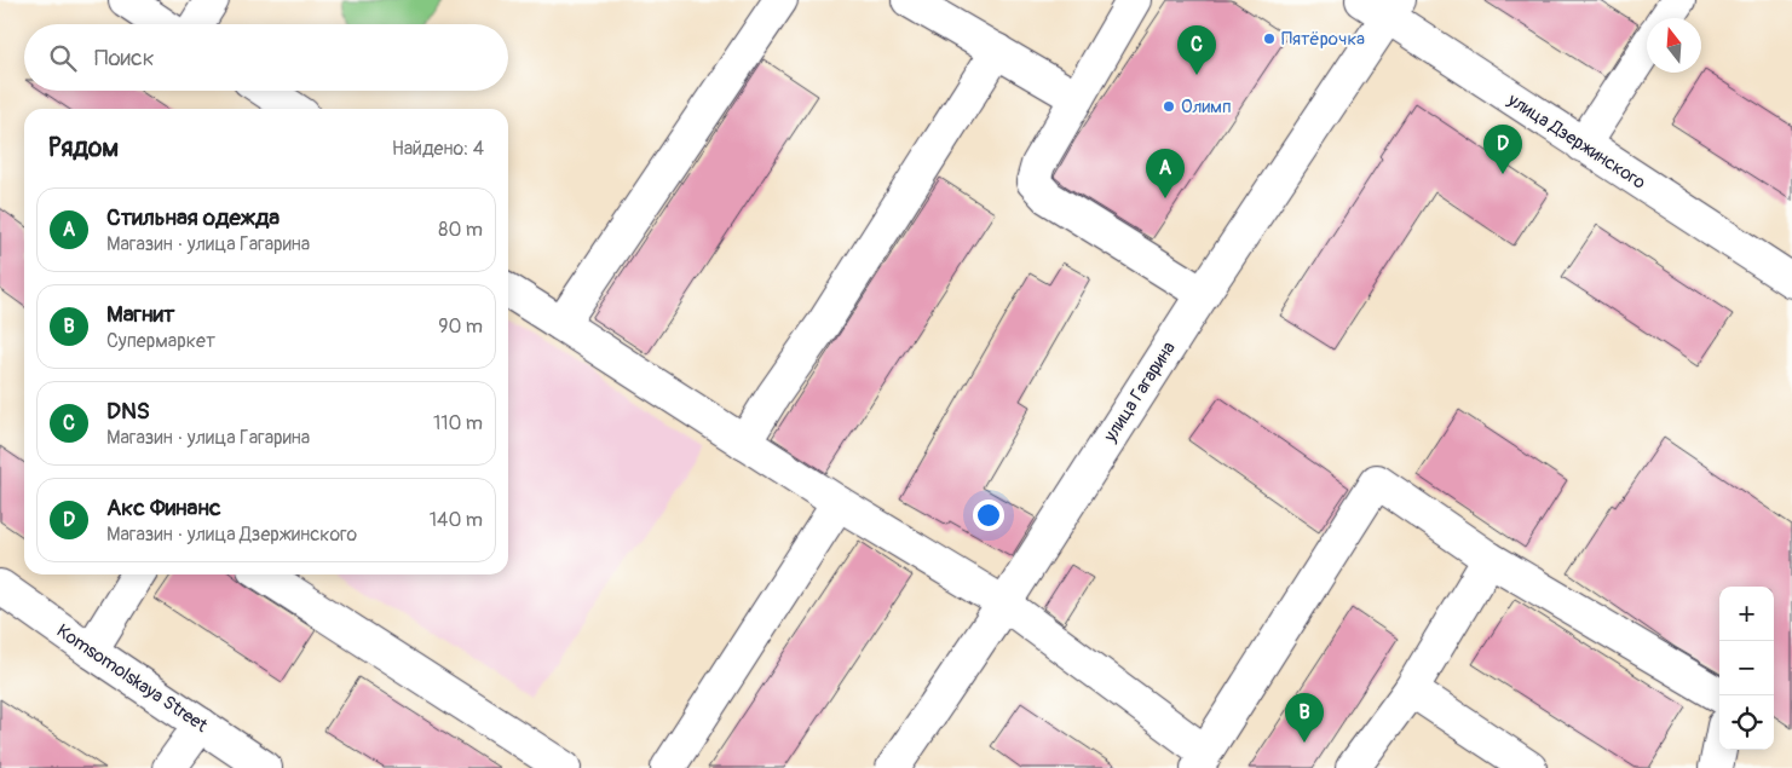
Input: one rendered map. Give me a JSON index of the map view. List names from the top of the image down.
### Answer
{
  "streets": {
    "street": ["улица Дзержинского", "улица Гагарина", "Komsomolskaya Street"]
  },
  "crossings": [
    ["улица Дзержинского", "улица Гагарина"]
  ],
  "places": ["Пятёрочка", "Олимп"],
  "north": "top",
  "page": {
    "search": "Поиск",
    "pins": [
      "C",
      "D",
      "A",
      "B"
    ],
    "heading": ["Рядом", "Найдено: 4"],
    "list": [
      {
        "mark": "A",
        "name": "Стильная одежда",
        "note": "Магазин · улица Гагарина",
        "value": "80 m"
      },
      {
        "mark": "B",
        "name": "Магнит",
        "note": "Супермаркет",
        "value": "90 m"
      },
      {
        "mark": "C",
        "name": "DNS",
        "note": "Магазин · улица Гагарина",
        "value": "110 m"
      },
      {
        "mark": "D",
        "name": "Акс Финанс",
        "note": "Магазин · улица Дзержинского",
        "value": "140 m"
      }
    ],
    "map_buttons": ["+", "−"]
  }
}
